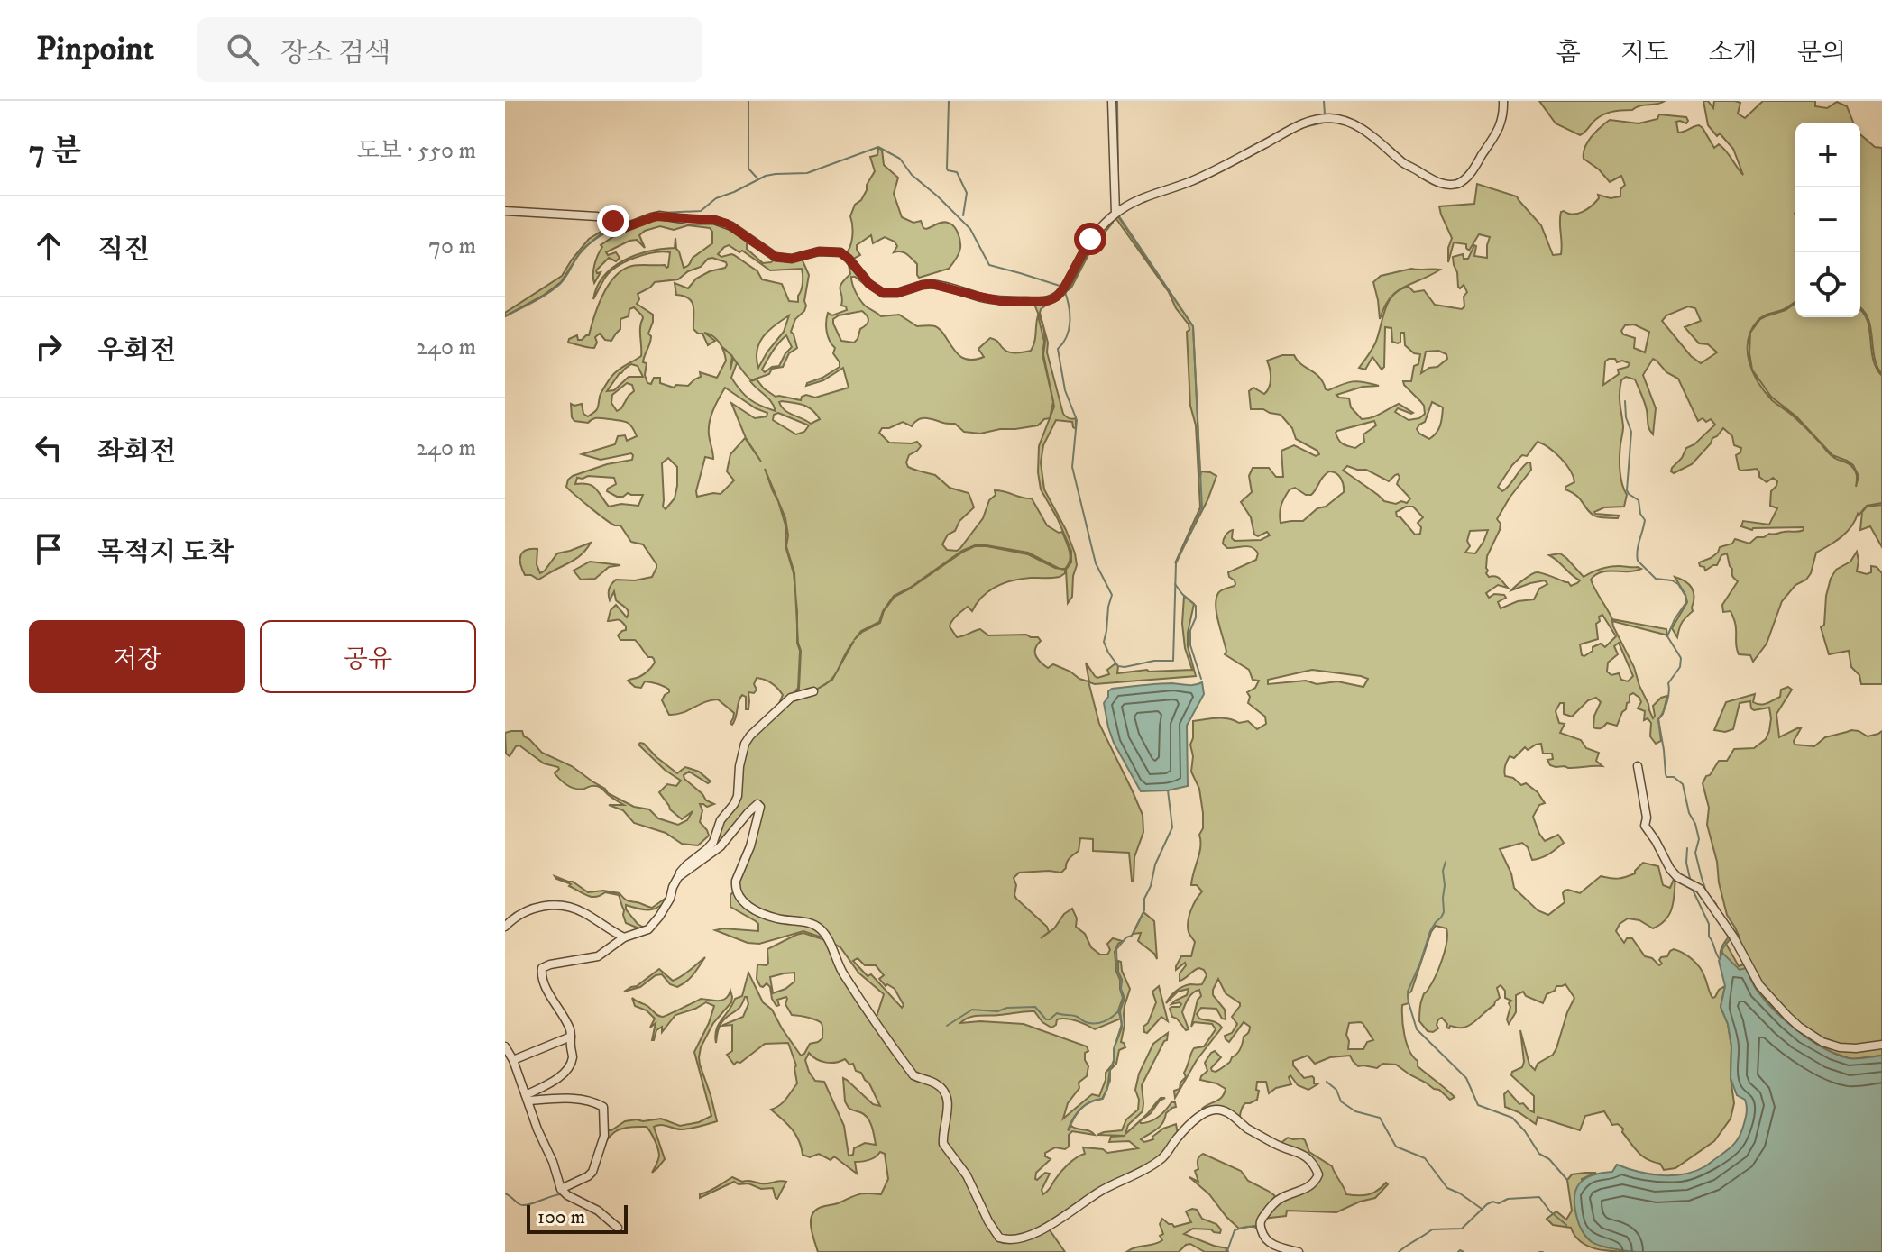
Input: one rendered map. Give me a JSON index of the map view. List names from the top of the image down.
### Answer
{
  "scale_bar": "100 m",
  "page": {
    "header": "Pinpoint",
    "search": "장소 검색",
    "nav": [
      "홈",
      "지도",
      "소개",
      "문의"
    ],
    "heading": ["7 분", "도보 · 550 m"],
    "map_buttons": ["+", "−"],
    "list": [
      ["직진", "70 m"],
      ["우회전", "240 m"],
      ["좌회전", "240 m"],
      "목적지 도착"
    ],
    "buttons": ["저장", "공유"],
    "scale": "100 m"
  }
}
